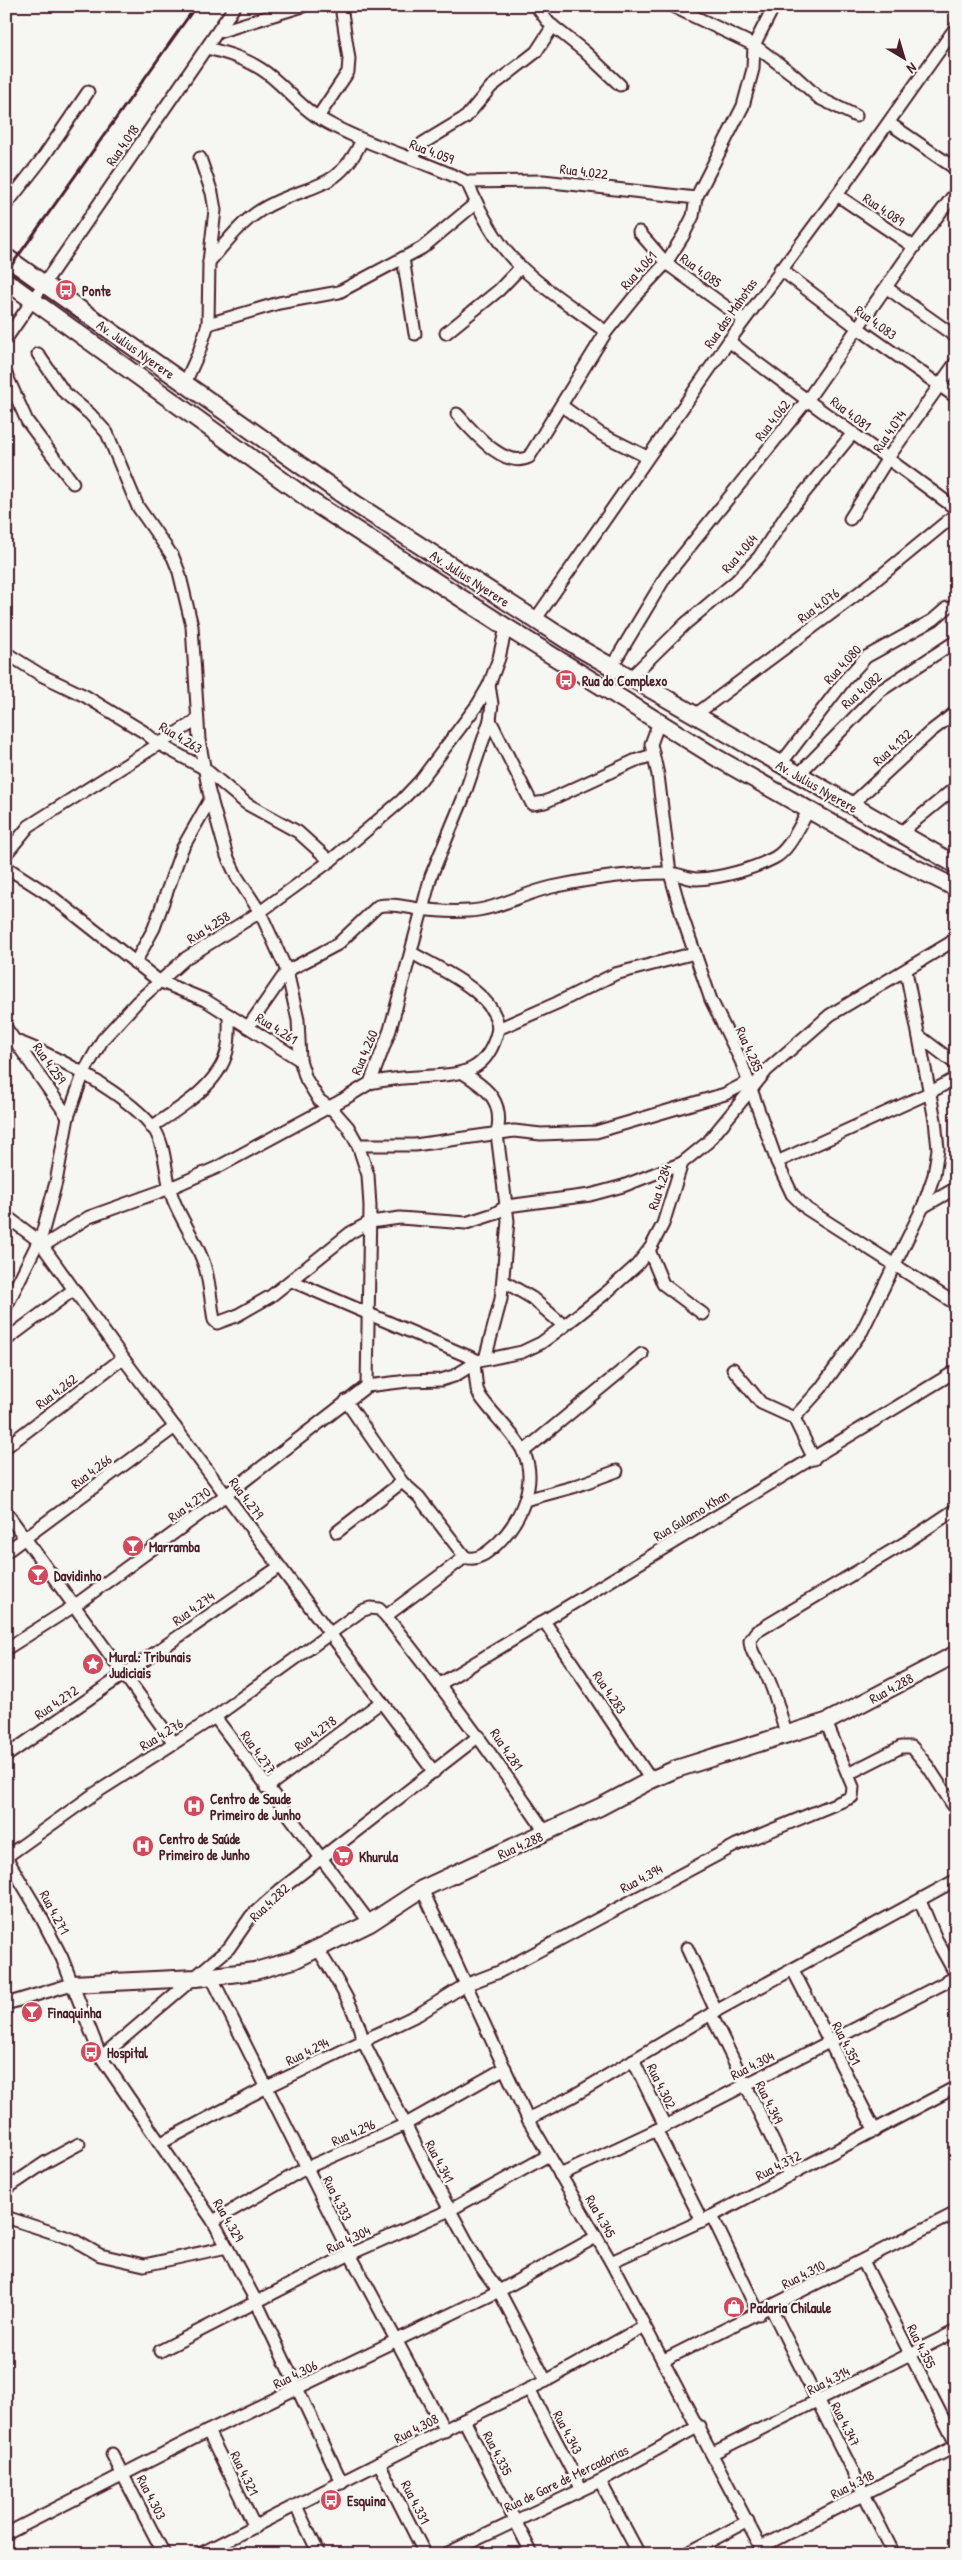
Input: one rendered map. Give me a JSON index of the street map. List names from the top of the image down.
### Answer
{
  "streets": {
    "main road": ["Av. Julius Nyerere", "Rua 4.288"],
    "street": [
      "Rua 4.018",
      "Rua 4.059",
      "Rua 4.022",
      "Rua 4.089",
      "Rua 4.061",
      "Rua 4.085",
      "Rua das Mahotas",
      "Rua 4.083",
      "Rua 4.081",
      "Rua 4.062",
      "Rua 4.074",
      "Rua 4.064",
      "Rua 4.076",
      "Rua 4.080",
      "Rua 4.082",
      "Rua 4.263",
      "Rua 4.132",
      "Rua 4.258",
      "Rua 4.261",
      "Rua 4.285",
      "Rua 4.260",
      "Rua 4.259",
      "Rua 4.284",
      "Rua 4.262",
      "Rua 4.266",
      "Rua 4.279",
      "Rua 4.270",
      "Rua Gulamo Khan",
      "Rua 4.274",
      "Rua 4.283",
      "Rua 4.272",
      "Rua 4.278",
      "Rua 4.276",
      "Rua 4.281",
      "Rua 4.277",
      "Rua 4.394",
      "Rua 4.282",
      "Rua 4.271",
      "Rua 4.351",
      "Rua 4.294",
      "Rua 4.304",
      "Rua 4.302",
      "Rua 4.349",
      "Rua 4.296",
      "Rua 4.341",
      "Rua 4.372",
      "Rua 4.333",
      "Rua 4.345",
      "Rua 4.329",
      "Rua 4.310",
      "Rua 4.355",
      "Rua 4.306",
      "Rua 4.314",
      "Rua 4.347",
      "Rua 4.308",
      "Rua 4.343",
      "Rua 4.335",
      "Rua 4.321",
      "Rua de Gare de Mercadorias",
      "Rua 4.318",
      "Rua 4.303",
      "Rua 4.331"
    ]
  },
  "crossings": [
    ["Rua 4.018", "Rua 4.059"],
    ["Rua 4.018", "Av. Julius Nyerere"],
    ["Rua 4.059", "Rua 4.022"],
    ["Rua 4.022", "Rua 4.061"],
    ["Rua 4.089", "Rua das Mahotas"],
    ["Rua 4.089", "Rua 4.062"],
    ["Rua 4.061", "Rua 4.085"],
    ["Rua 4.085", "Rua das Mahotas"],
    ["Rua das Mahotas", "Rua 4.083"],
    ["Rua das Mahotas", "Av. Julius Nyerere"],
    ["Rua das Mahotas", "Rua 4.081"],
    ["Rua 4.083", "Rua 4.062"],
    ["Rua 4.083", "Rua 4.074"],
    ["Av. Julius Nyerere", "Rua 4.062"],
    ["Av. Julius Nyerere", "Rua 4.064"],
    ["Av. Julius Nyerere", "Rua 4.076"],
    ["Av. Julius Nyerere", "Rua 4.080"],
    ["Av. Julius Nyerere", "Rua 4.082"],
    ["Av. Julius Nyerere", "Rua 4.132"],
    ["Av. Julius Nyerere", "Rua 4.258"],
    ["Av. Julius Nyerere", "Rua 4.285"],
    ["Rua 4.081", "Rua 4.062"],
    ["Rua 4.081", "Rua 4.074"],
    ["Rua 4.081", "Rua 4.064"],
    ["Rua 4.263", "Rua 4.258"],
    ["Rua 4.258", "Rua 4.261"],
    ["Rua 4.258", "Rua 4.260"],
    ["Rua 4.258", "Rua 4.259"],
    ["Rua 4.258", "Rua 4.279"],
    ["Rua 4.261", "Rua 4.260"],
    ["Rua 4.261", "Rua 4.284"],
    ["Rua 4.261", "Rua 4.270"],
    ["Rua 4.285", "Rua 4.284"],
    ["Rua 4.260", "Rua 4.279"],
    ["Rua 4.284", "Rua 4.270"],
    ["Rua 4.262", "Rua 4.279"],
    ["Rua 4.266", "Rua 4.279"],
    ["Rua 4.279", "Rua 4.270"],
    ["Rua 4.279", "Rua 4.274"],
    ["Rua 4.279", "Rua 4.278"],
    ["Rua 4.279", "Rua 4.276"],
    ["Rua 4.279", "Rua 4.282"],
    ["Rua Gulamo Khan", "Rua 4.283"],
    ["Rua Gulamo Khan", "Rua 4.281"],
    ["Rua 4.274", "Rua 4.272"],
    ["Rua 4.288", "Rua 4.283"],
    ["Rua 4.288", "Rua 4.281"],
    ["Rua 4.288", "Rua 4.277"],
    ["Rua 4.288", "Rua 4.282"],
    ["Rua 4.288", "Rua 4.341"],
    ["Rua 4.288", "Rua 4.333"],
    ["Rua 4.288", "Rua 4.345"],
    ["Rua 4.278", "Rua 4.277"],
    ["Rua 4.276", "Rua 4.281"],
    ["Rua 4.276", "Rua 4.277"],
    ["Rua 4.276", "Rua 4.271"],
    ["Rua 4.281", "Rua 4.282"],
    ["Rua 4.277", "Rua 4.282"],
    ["Rua 4.394", "Rua 4.294"],
    ["Rua 4.394", "Rua 4.345"],
    ["Rua 4.282", "Rua 4.333"],
    ["Rua 4.271", "Rua 4.329"],
    ["Rua 4.351", "Rua 4.304"],
    ["Rua 4.351", "Rua 4.372"],
    ["Rua 4.294", "Rua 4.341"],
    ["Rua 4.294", "Rua 4.333"],
    ["Rua 4.294", "Rua 4.345"],
    ["Rua 4.294", "Rua 4.329"],
    ["Rua 4.304", "Rua 4.302"],
    ["Rua 4.304", "Rua 4.349"],
    ["Rua 4.304", "Rua 4.341"],
    ["Rua 4.304", "Rua 4.333"],
    ["Rua 4.304", "Rua 4.345"],
    ["Rua 4.304", "Rua 4.329"],
    ["Rua 4.349", "Rua 4.372"],
    ["Rua 4.296", "Rua 4.341"],
    ["Rua 4.296", "Rua 4.333"],
    ["Rua 4.296", "Rua 4.345"],
    ["Rua 4.296", "Rua 4.329"],
    ["Rua 4.341", "Rua 4.306"],
    ["Rua 4.341", "Rua 4.308"],
    ["Rua 4.372", "Rua 4.345"],
    ["Rua 4.333", "Rua 4.306"],
    ["Rua 4.333", "Rua 4.308"],
    ["Rua 4.345", "Rua 4.310"],
    ["Rua 4.345", "Rua 4.306"],
    ["Rua 4.345", "Rua 4.314"],
    ["Rua 4.345", "Rua 4.308"],
    ["Rua 4.345", "Rua de Gare de Mercadorias"],
    ["Rua 4.345", "Rua 4.318"],
    ["Rua 4.329", "Rua 4.306"],
    ["Rua 4.329", "Rua 4.308"],
    ["Rua 4.310", "Rua 4.355"],
    ["Rua 4.310", "Rua 4.347"],
    ["Rua 4.355", "Rua 4.314"],
    ["Rua 4.355", "Rua 4.318"],
    ["Rua 4.306", "Rua 4.321"],
    ["Rua 4.306", "Rua 4.303"],
    ["Rua 4.314", "Rua 4.347"],
    ["Rua 4.347", "Rua 4.318"],
    ["Rua 4.308", "Rua 4.343"],
    ["Rua 4.308", "Rua 4.335"],
    ["Rua 4.308", "Rua 4.321"],
    ["Rua 4.308", "Rua 4.331"],
    ["Rua 4.343", "Rua de Gare de Mercadorias"],
    ["Rua 4.335", "Rua de Gare de Mercadorias"]
  ],
  "places": {
    "bus stop": [
      "Ponte",
      "Rua do Complexo",
      "Hospital",
      "Esquina"
    ],
    "bar": ["Marramba", "Davidinho", "Finaquinha"],
    "place": ["Mural: Tribunais Judiciais"],
    "hospital": ["Centro de Saude Primeiro de Junho", "Centro de Saúde Primeiro de Junho"],
    "supermarket": ["Khurula"],
    "shop": ["Padaria Chilaule"]
  },
  "north": "bottom right"
}
